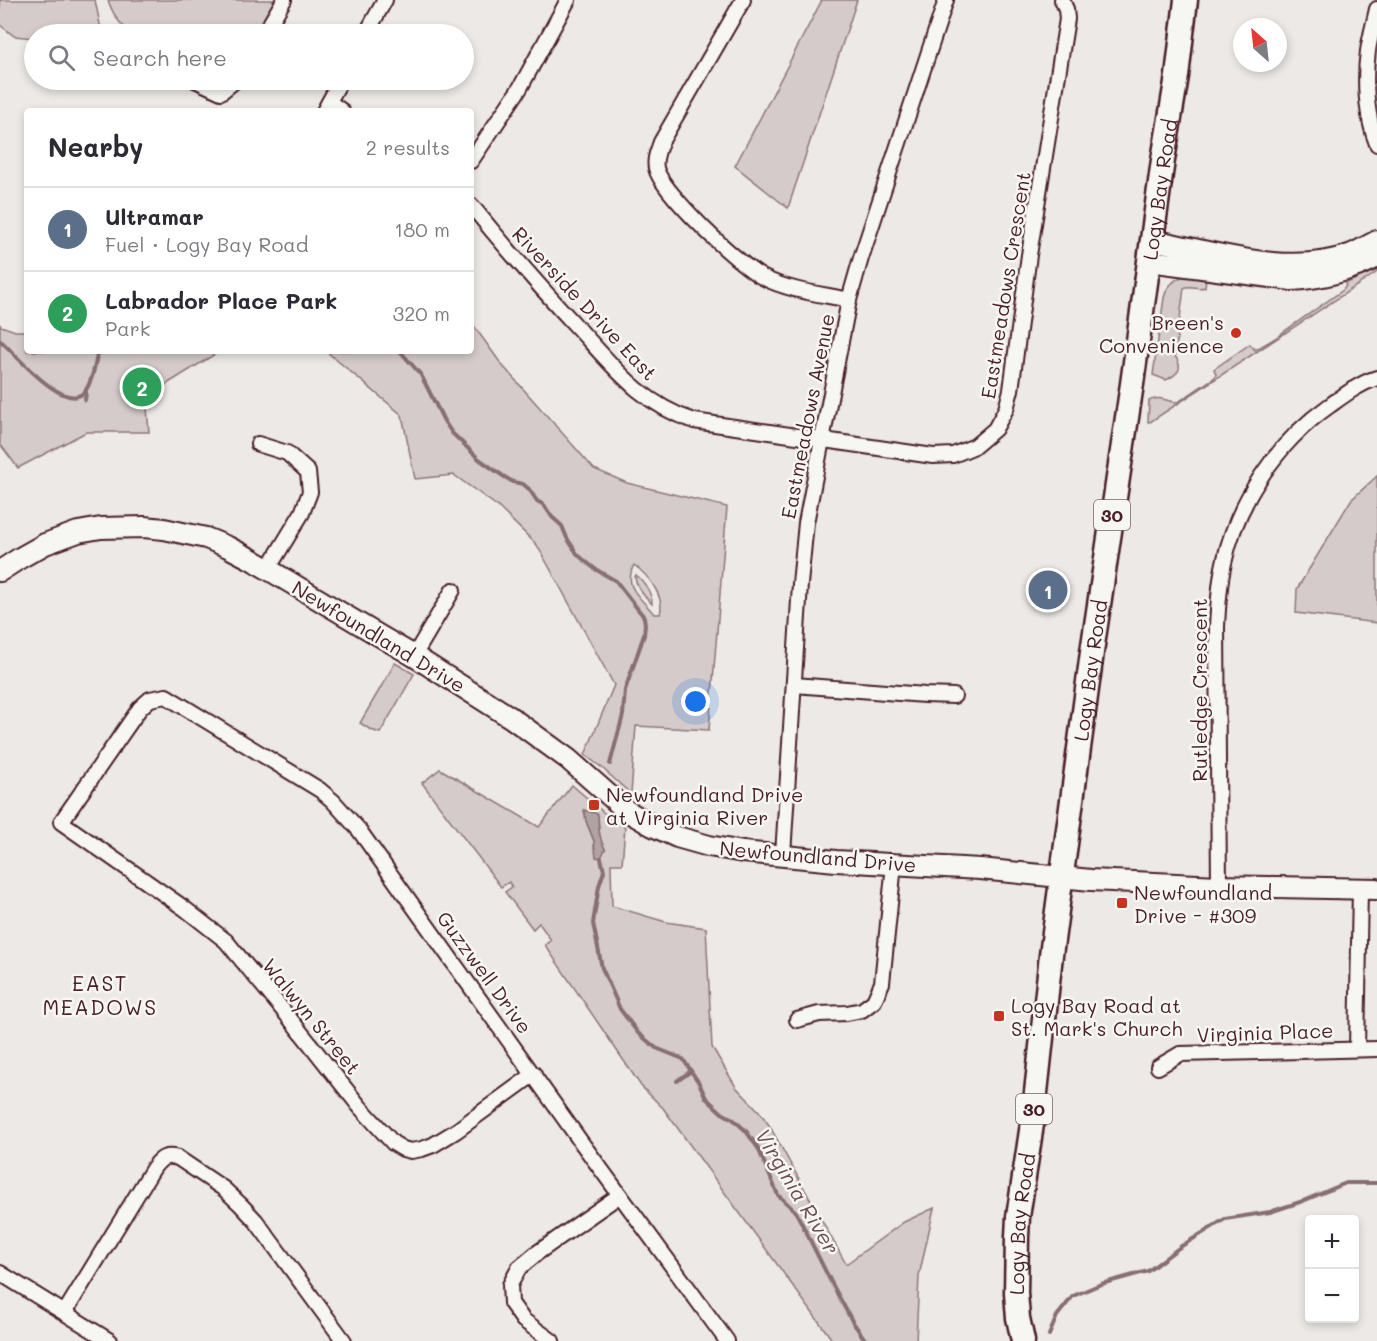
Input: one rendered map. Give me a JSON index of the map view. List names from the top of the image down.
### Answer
{
  "streets": {
    "main road": ["Logy Bay Road", "30"],
    "street": [
      "Eastmeadows Crescent",
      "Riverside Drive East",
      "Eastmeadows Avenue",
      "Newfoundland Drive",
      "Rutledge Crescent",
      "Guzzwell Drive",
      "Walwyn Street",
      "Virginia Place"
    ]
  },
  "crossings": [
    ["Logy Bay Road", "Newfoundland Drive"],
    ["Eastmeadows Crescent", "Riverside Drive East"],
    ["Eastmeadows Crescent", "Eastmeadows Avenue"],
    ["Riverside Drive East", "Eastmeadows Avenue"],
    ["Eastmeadows Avenue", "Newfoundland Drive"],
    ["Newfoundland Drive", "Rutledge Crescent"],
    ["Guzzwell Drive", "Walwyn Street"]
  ],
  "districts": ["EAST MEADOWS"],
  "water": ["Virginia River"],
  "places": {
    "other": ["Breen's Convenience"],
    "transit": ["Newfoundland Drive at Virginia River", "Newfoundland Drive - #309", "Logy Bay Road at St. Mark's Church"]
  },
  "north": "top left",
  "page": {
    "search": "Search here",
    "heading": ["Nearby", "2 results"],
    "list": [
      {
        "mark": "1",
        "name": "Ultramar",
        "note": "Fuel · Logy Bay Road",
        "value": "180 m"
      },
      {
        "mark": "2",
        "name": "Labrador Place Park",
        "note": "Park",
        "value": "320 m"
      }
    ],
    "pins": ["2", "1"],
    "map_buttons": ["+", "−"]
  }
}
